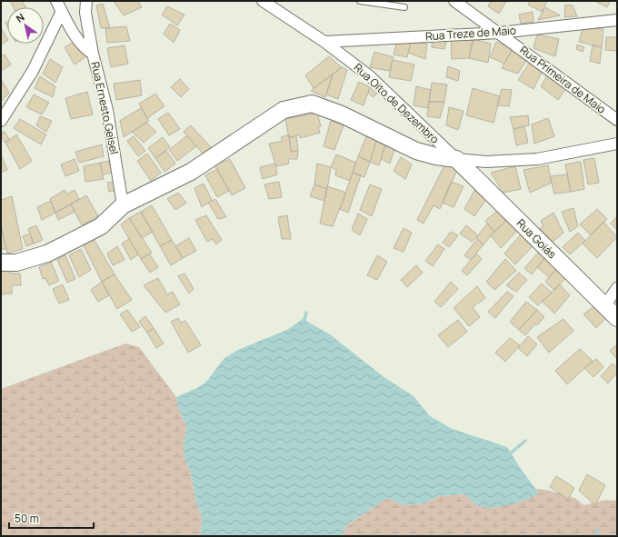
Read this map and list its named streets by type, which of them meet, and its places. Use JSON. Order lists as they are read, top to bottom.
{
  "streets": {
    "street": [
      "Rua Treze de Maio",
      "Rua Primeira de Maio",
      "Rua Oito de Dezembro",
      "Rua Ernesto Geisel",
      "Rua Goiás"
    ]
  },
  "crossings": [
    ["Rua Treze de Maio", "Rua Primeira de Maio"],
    ["Rua Treze de Maio", "Rua Oito de Dezembro"],
    ["Rua Oito de Dezembro", "Rua Goiás"]
  ],
  "scale_bar": "50 m",
  "north": "top left"
}
